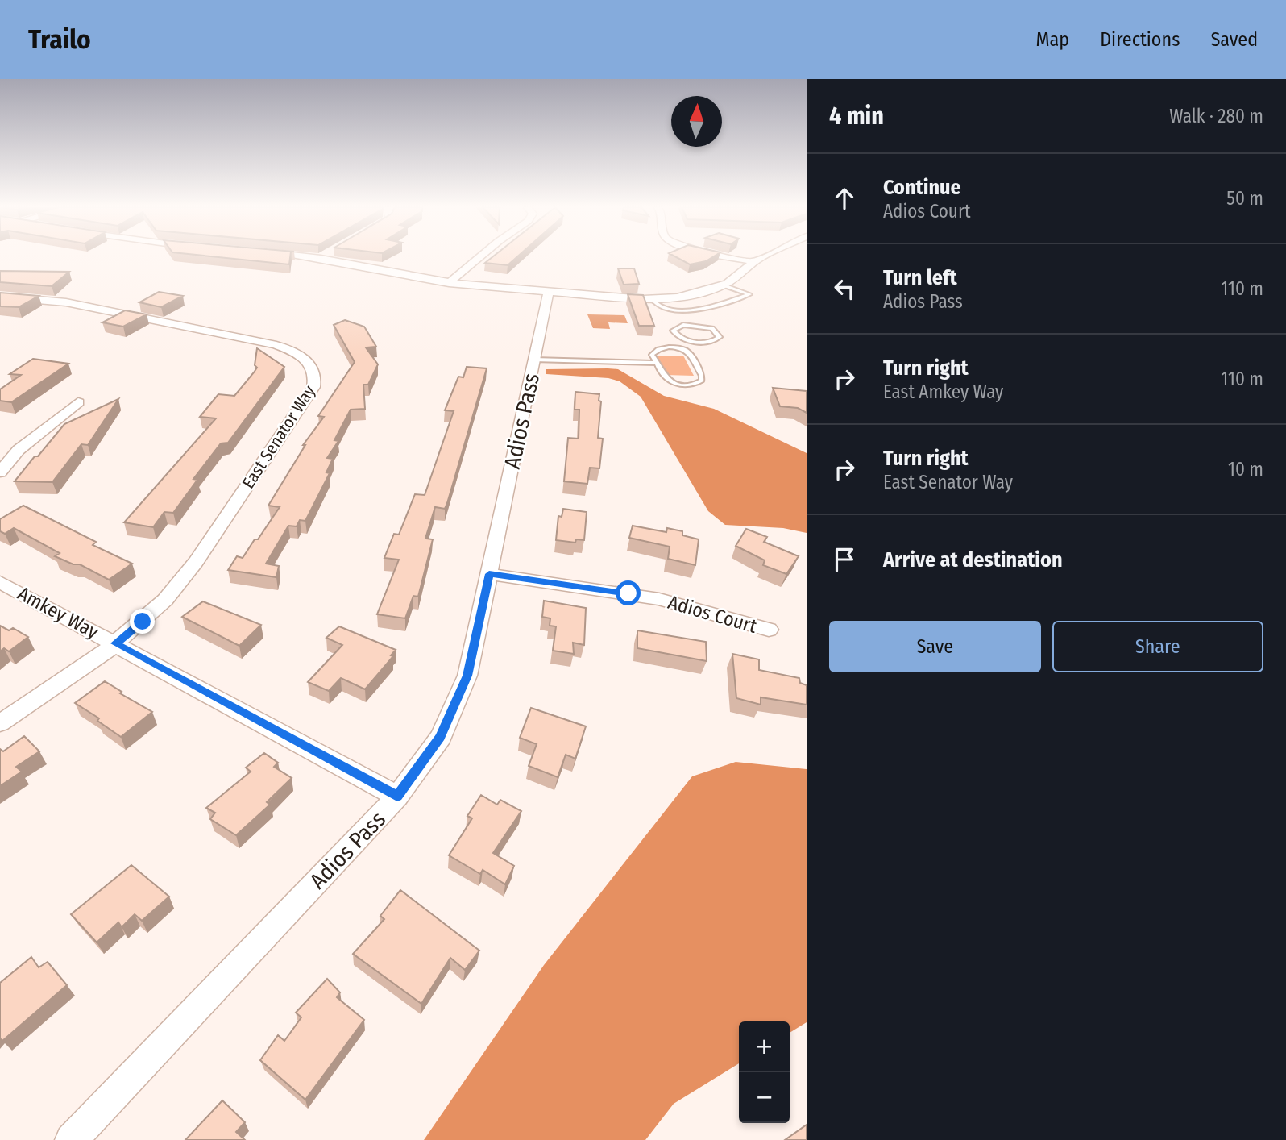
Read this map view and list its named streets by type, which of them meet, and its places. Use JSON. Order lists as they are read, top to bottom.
{
  "streets": {
    "street": [
      "Adios Pass",
      "East Senator Way",
      "Amkey Way",
      "Adios Court"
    ]
  },
  "crossings": [
    ["Adios Pass", "Amkey Way"],
    ["Adios Pass", "Adios Court"],
    ["East Senator Way", "Amkey Way"]
  ],
  "north": "top",
  "page": {
    "header": "Trailo",
    "nav": ["Map", "Directions", "Saved"],
    "heading": ["4 min", "Walk · 280 m"],
    "list": [
      ["Continue", "Adios Court", "50 m"],
      ["Turn left", "Adios Pass", "110 m"],
      ["Turn right", "East Amkey Way", "110 m"],
      ["Turn right", "East Senator Way", "10 m"],
      "Arrive at destination"
    ],
    "buttons": ["Save", "Share"],
    "map_buttons": ["+", "−"]
  }
}
